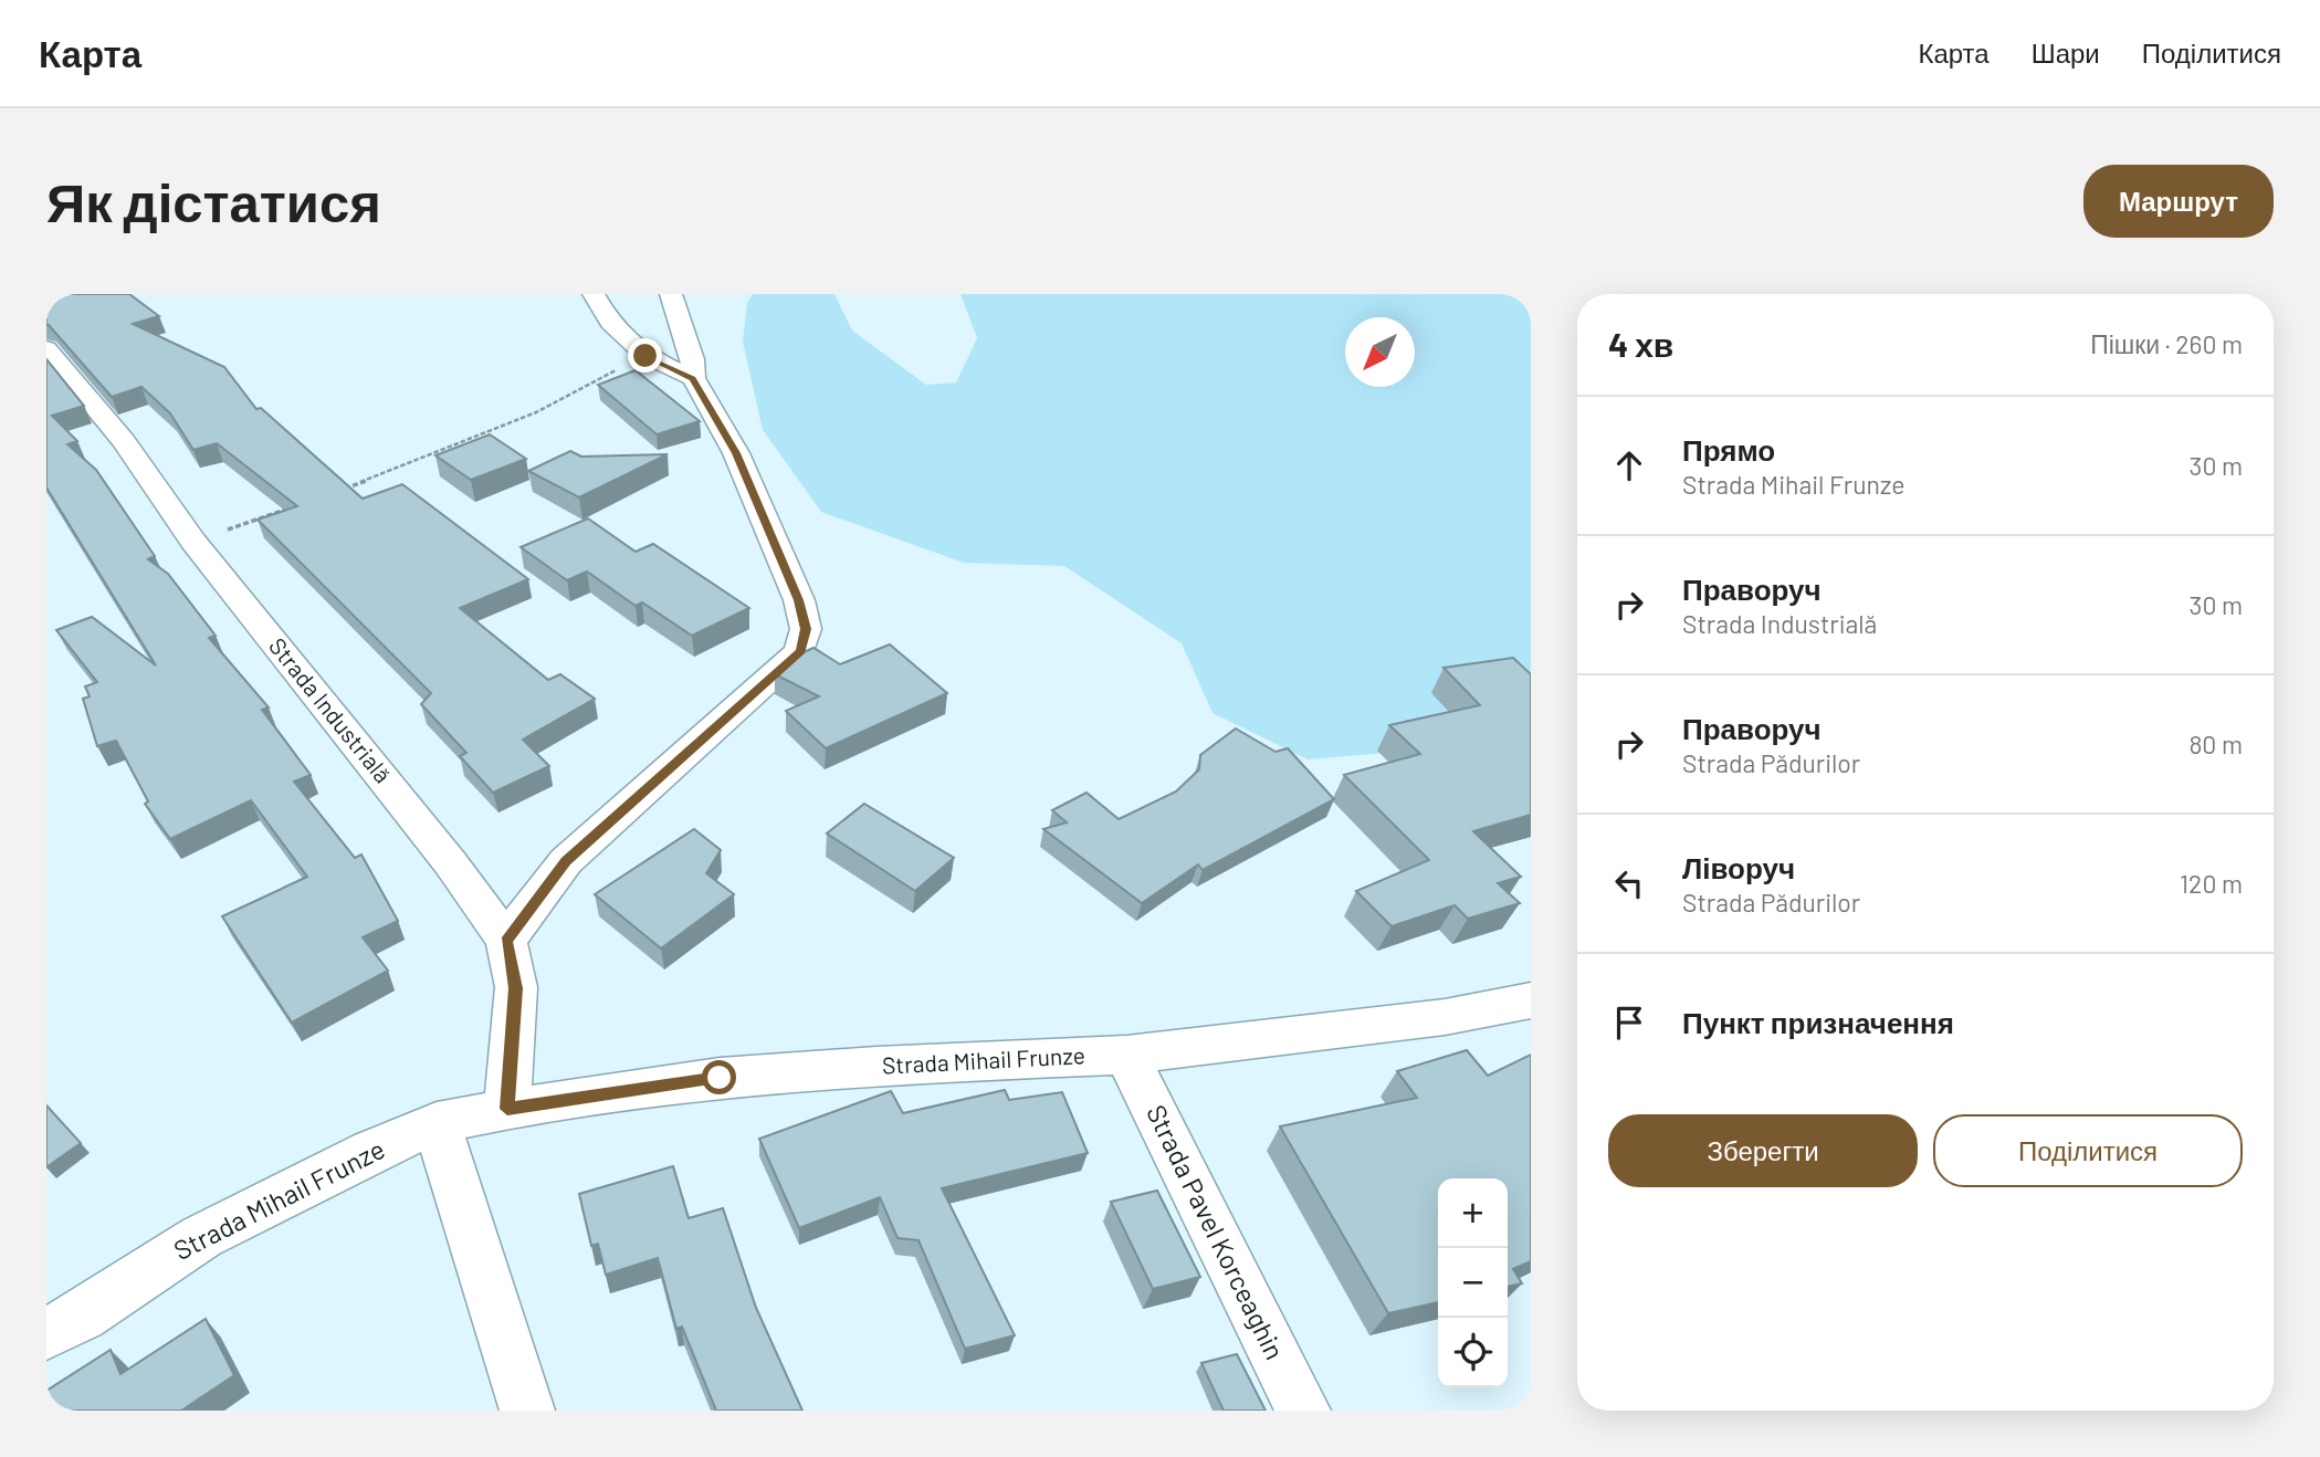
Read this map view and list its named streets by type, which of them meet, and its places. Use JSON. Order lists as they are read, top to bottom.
{
  "streets": {
    "street": ["Strada Industrială", "Strada Mihail Frunze", "Strada Pavel Korceaghin"]
  },
  "crossings": [
    ["Strada Industrială", "Strada Mihail Frunze"],
    ["Strada Mihail Frunze", "Strada Pavel Korceaghin"]
  ],
  "north": "bottom left",
  "page": {
    "header": "Карта",
    "nav": ["Карта", "Шари", "Поділитися"],
    "buttons": [
      "Маршрут",
      ["Зберегти", "Поділитися"]
    ],
    "title": "Як дістатися",
    "heading": ["4 хв", "Пішки · 260 m"],
    "list": [
      ["Прямо", "Strada Mihail Frunze", "30 m"],
      ["Праворуч", "Strada Industrială", "30 m"],
      ["Праворуч", "Strada Pădurilor", "80 m"],
      ["Ліворуч", "Strada Pădurilor", "120 m"],
      "Пункт призначення"
    ],
    "map_buttons": ["+", "−"]
  }
}
